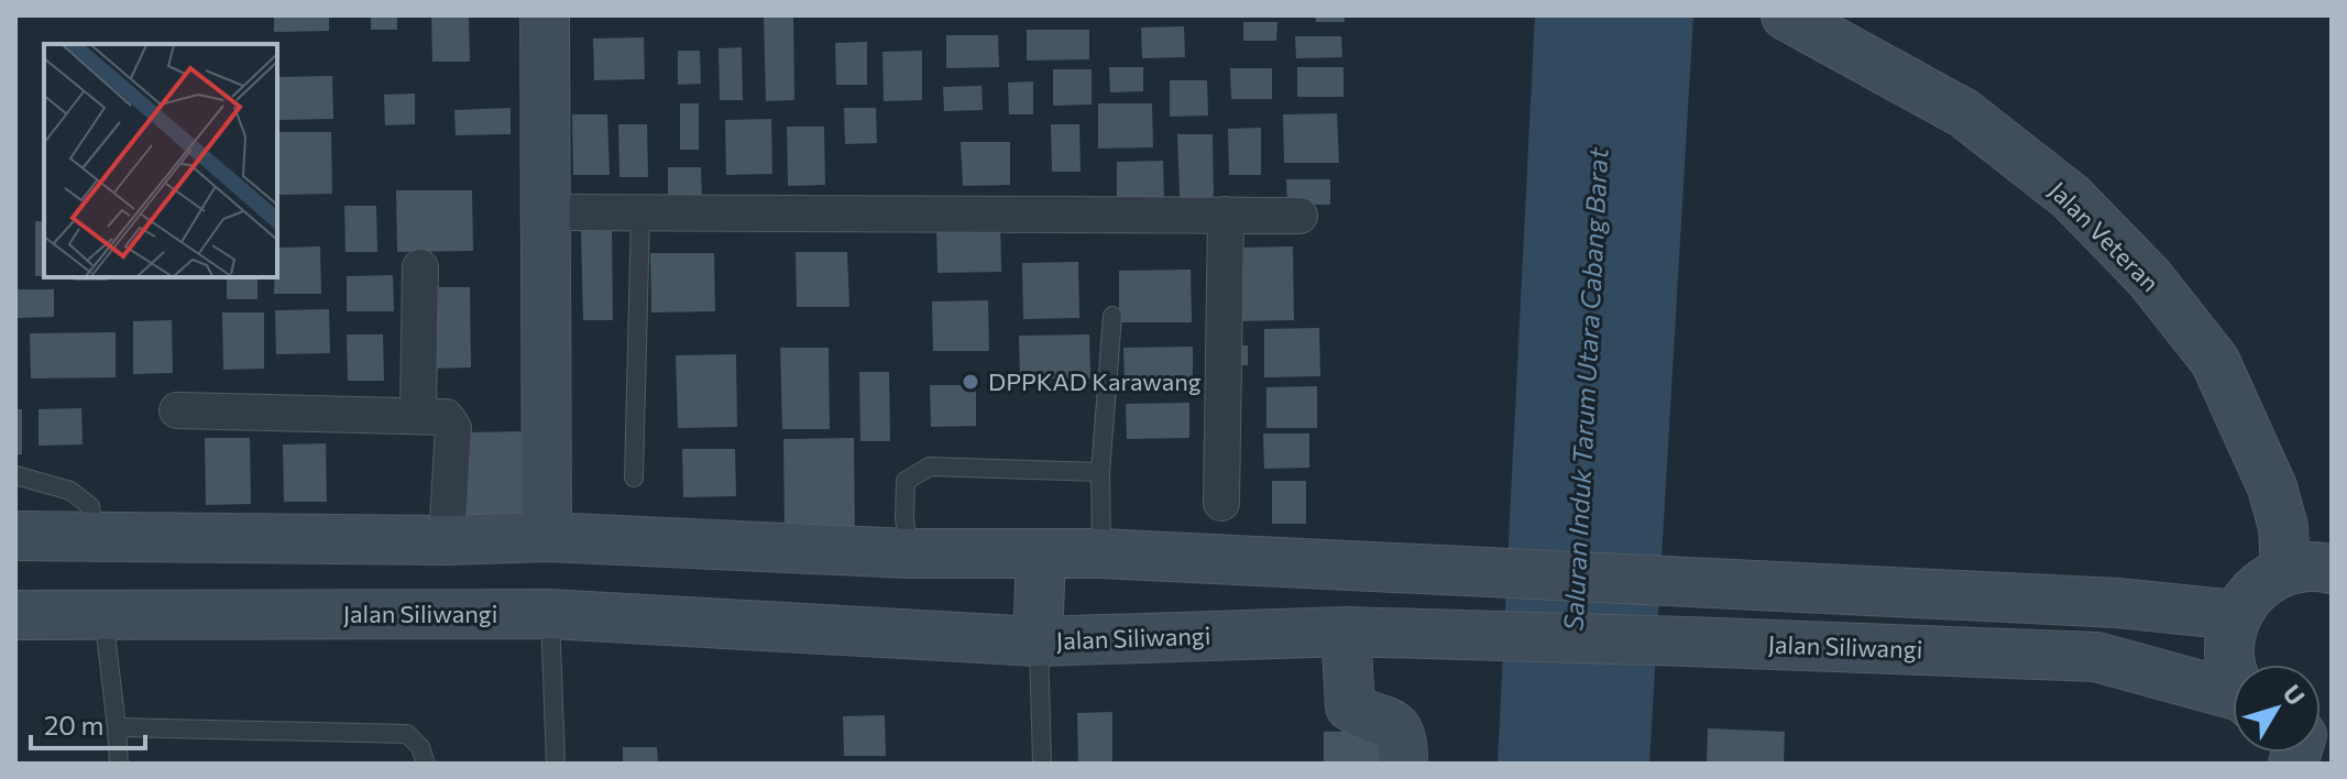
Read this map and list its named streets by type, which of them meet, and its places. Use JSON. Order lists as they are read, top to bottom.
{
  "streets": {
    "main road": ["Jalan Veteran", "Jalan Siliwangi"]
  },
  "water": ["Saluran Induk Tarum Utara Cabang Barat"],
  "places": ["DPPKAD Karawang"],
  "scale_bar": "20 m",
  "north": "top right"
}
